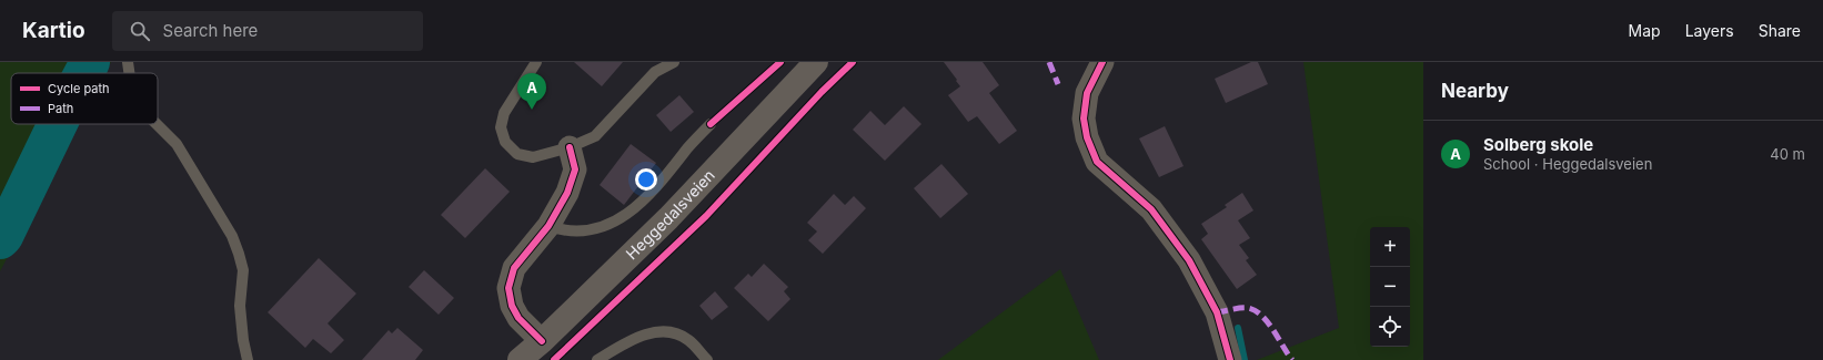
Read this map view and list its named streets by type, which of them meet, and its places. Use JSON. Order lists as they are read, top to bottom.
{
  "streets": {
    "main road": ["Heggedalsveien"]
  },
  "legend": ["Cycle path", "Path"],
  "page": {
    "header": "Kartio",
    "search": "Search here",
    "nav": ["Map", "Layers", "Share"],
    "heading": "Nearby",
    "pins": "A",
    "list": [
      {
        "mark": "A",
        "name": "Solberg skole",
        "note": "School · Heggedalsveien",
        "value": "40 m"
      }
    ],
    "map_buttons": ["+", "−"]
  }
}
